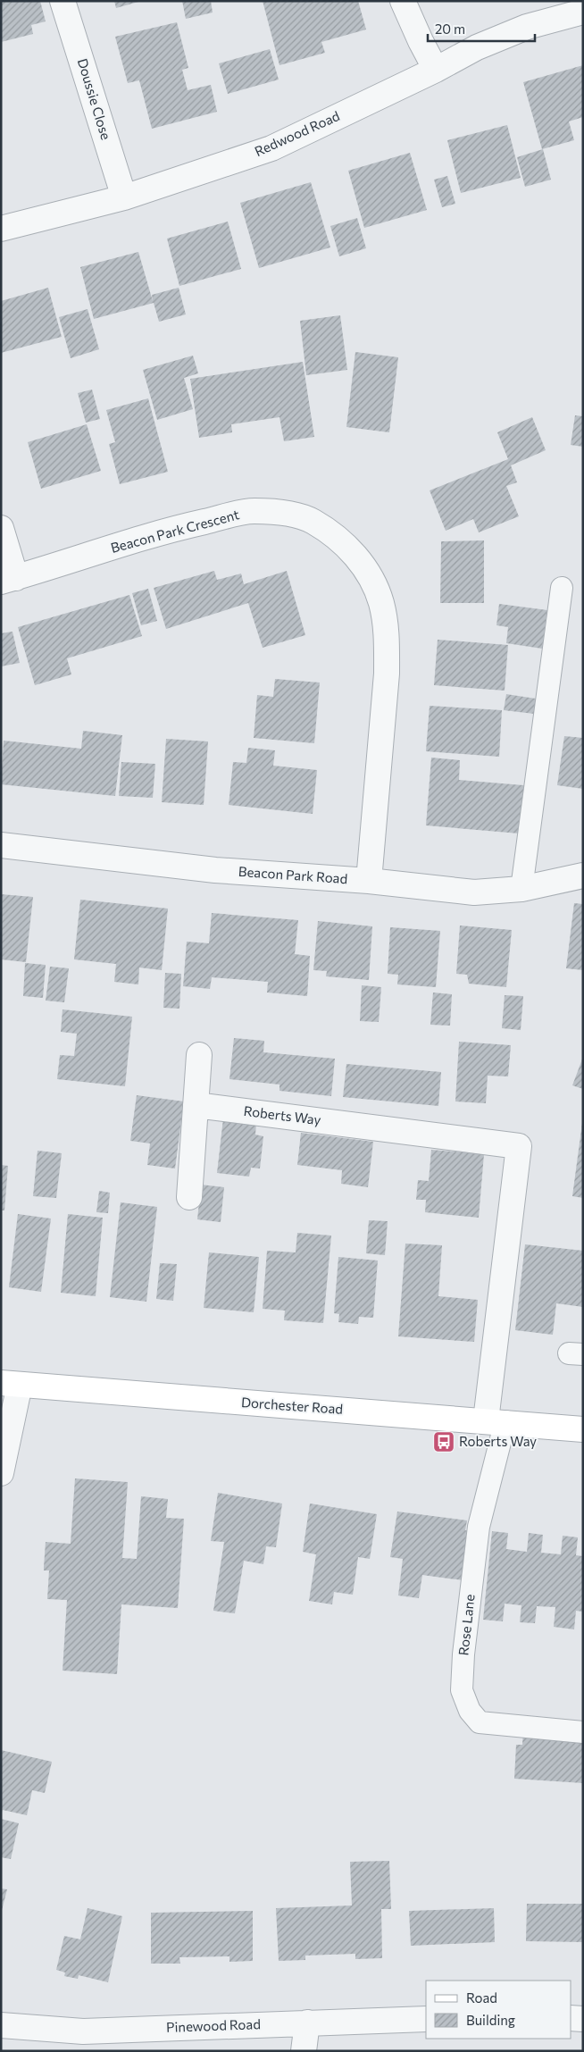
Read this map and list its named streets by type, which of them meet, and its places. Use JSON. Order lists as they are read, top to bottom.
{
  "streets": {
    "main road": ["Dorchester Road"],
    "street": [
      "Doussie Close",
      "Redwood Road",
      "Beacon Park Crescent",
      "Beacon Park Road",
      "Roberts Way",
      "Pinewood Road"
    ],
    "lane": ["Rose Lane"]
  },
  "crossings": [
    ["Doussie Close", "Redwood Road"],
    ["Beacon Park Crescent", "Beacon Park Road"],
    ["Roberts Way", "Dorchester Road"],
    ["Roberts Way", "Rose Lane"],
    ["Dorchester Road", "Rose Lane"]
  ],
  "places": {
    "bus stop": ["Roberts Way"]
  },
  "legend": ["Road", "Building"],
  "scale_bar": "20 m"
}
